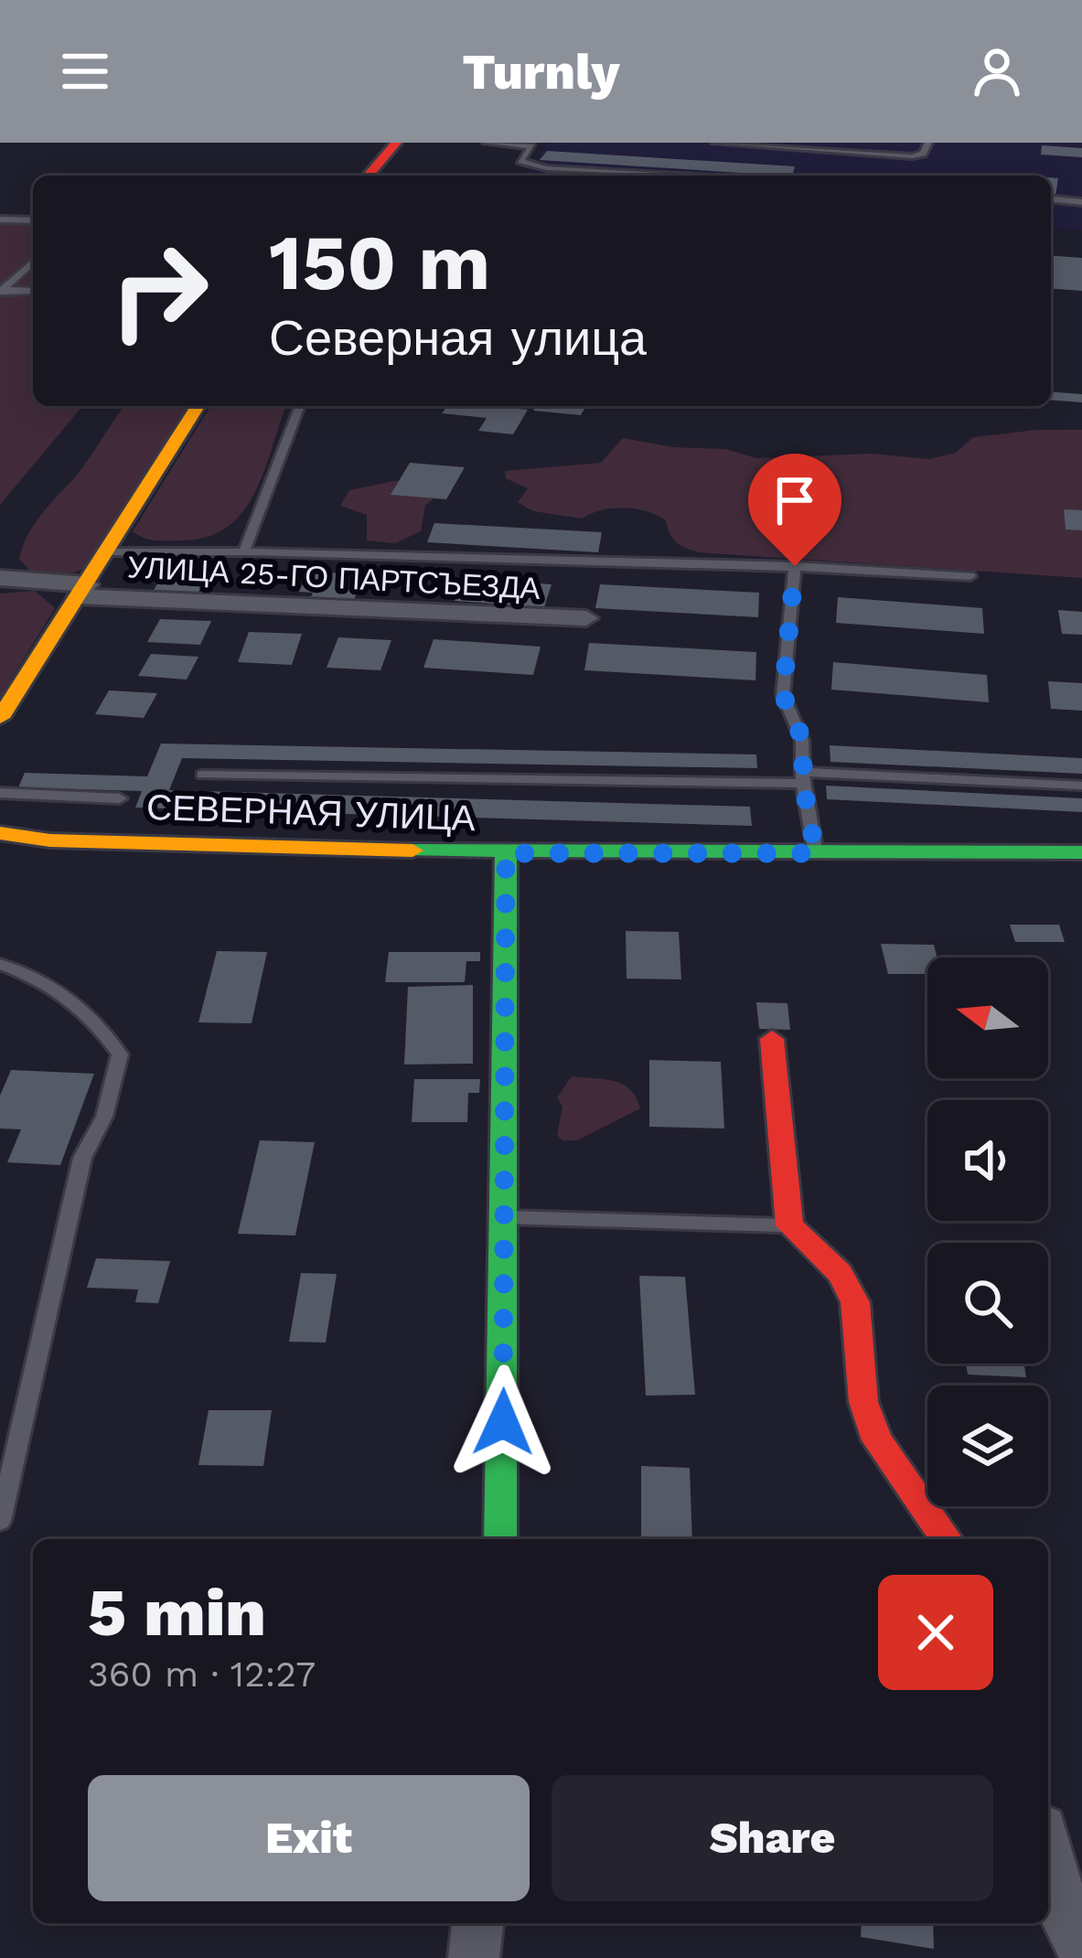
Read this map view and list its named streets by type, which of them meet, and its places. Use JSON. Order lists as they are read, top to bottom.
{
  "streets": {
    "street": ["УЛИЦА 25-ГО ПАРТСЪЕЗДА", "СЕВЕРНАЯ УЛИЦА"]
  },
  "north": "left",
  "page": {
    "header": "Turnly",
    "turn": ["150 m", "Северная улица"],
    "heading": ["5 min", "360 m · 12:27"],
    "buttons": ["Exit", "Share"]
  }
}
